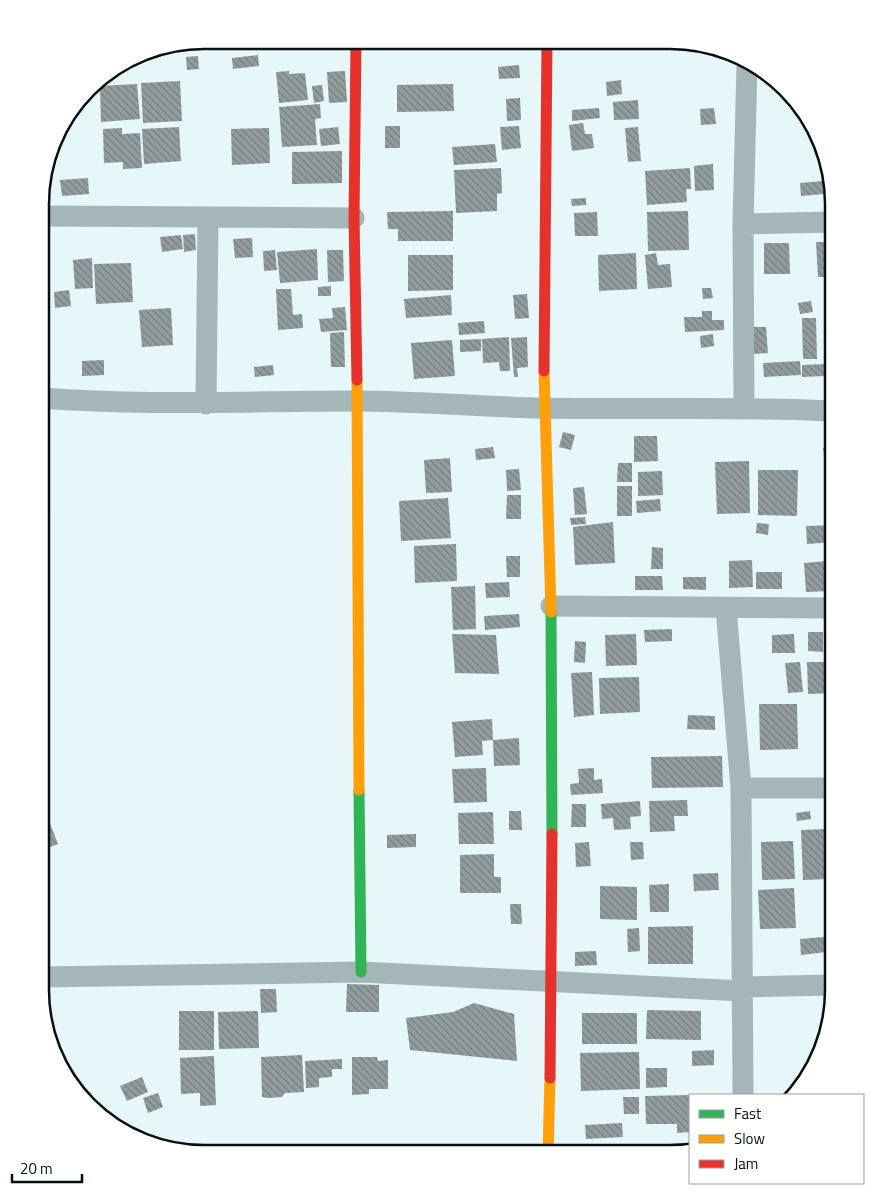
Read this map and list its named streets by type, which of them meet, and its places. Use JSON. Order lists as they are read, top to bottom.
{
  "legend": ["Fast", "Slow", "Jam"],
  "scale_bar": "20 m"
}
